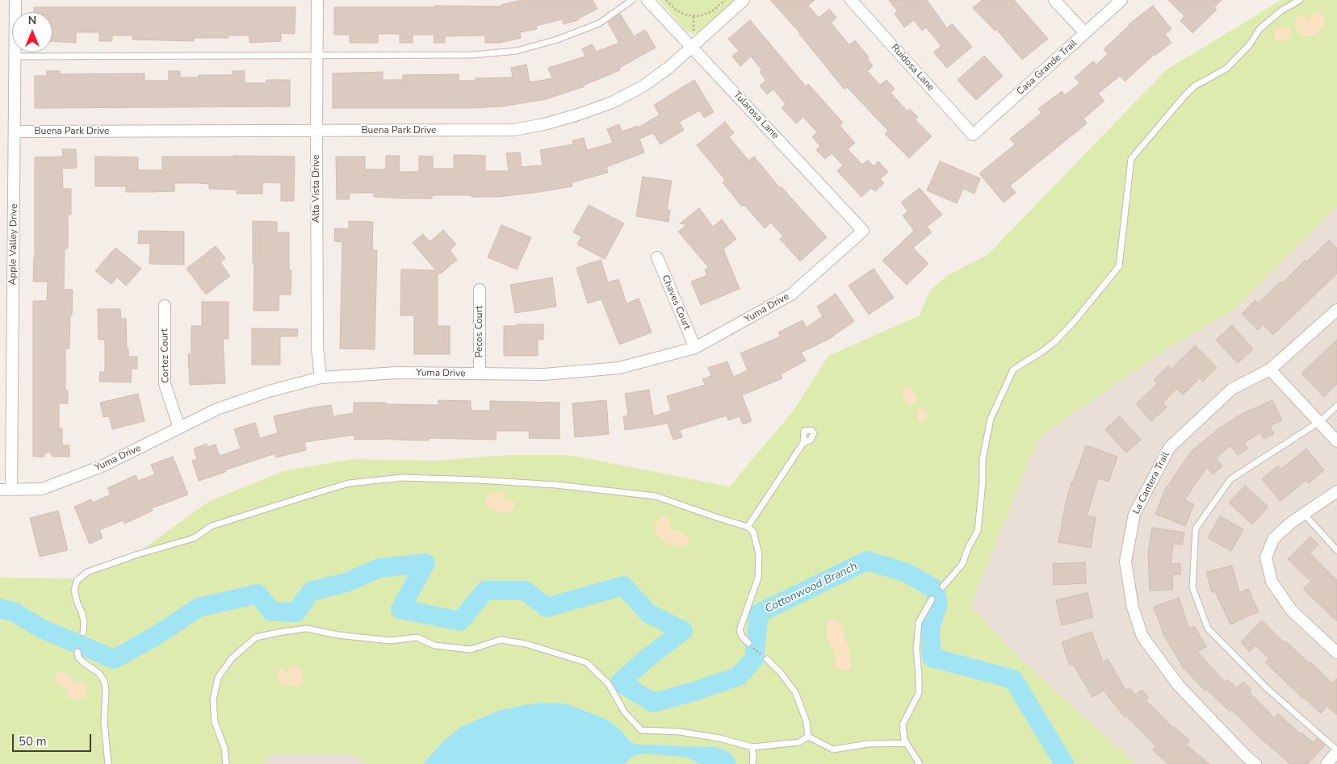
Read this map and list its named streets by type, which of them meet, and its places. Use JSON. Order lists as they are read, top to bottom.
{
  "streets": {
    "street": [
      "Ruidosa Lane",
      "Casa Grande Trail",
      "Tularosa Lane",
      "Buena Park Drive",
      "Alta Vista Drive",
      "Apple Valley Drive",
      "Chaves Court",
      "Yuma Drive",
      "Pecos Court",
      "Cortez Court",
      "La Cantera Trail"
    ]
  },
  "crossings": [
    ["Ruidosa Lane", "Casa Grande Trail"],
    ["Tularosa Lane", "Buena Park Drive"],
    ["Tularosa Lane", "Yuma Drive"],
    ["Buena Park Drive", "Alta Vista Drive"],
    ["Buena Park Drive", "Apple Valley Drive"],
    ["Alta Vista Drive", "Yuma Drive"],
    ["Apple Valley Drive", "Yuma Drive"],
    ["Chaves Court", "Yuma Drive"],
    ["Yuma Drive", "Pecos Court"],
    ["Yuma Drive", "Cortez Court"]
  ],
  "water": ["Cottonwood Branch"],
  "scale_bar": "50 m",
  "north": "top"
}
